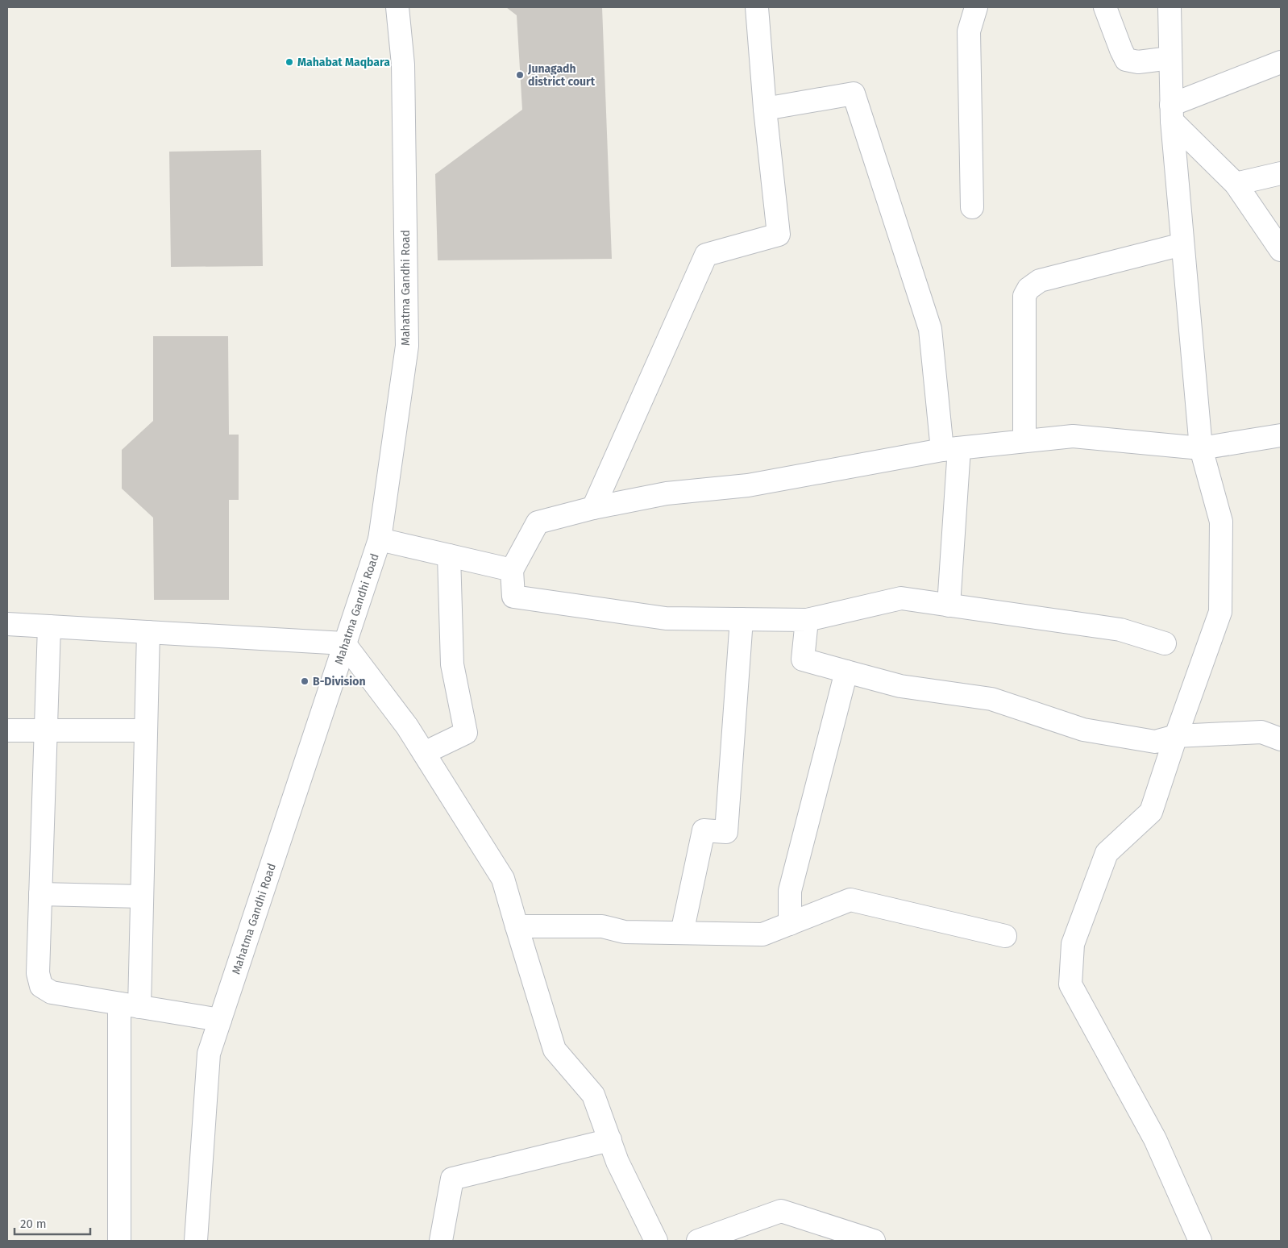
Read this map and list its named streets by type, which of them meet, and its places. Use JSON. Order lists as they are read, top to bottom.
{
  "streets": {
    "street": ["Mahatma Gandhi Road"]
  },
  "places": ["Mahabat Maqbara", "Junagadh district court", "B-Division"],
  "scale_bar": "20 m"
}
